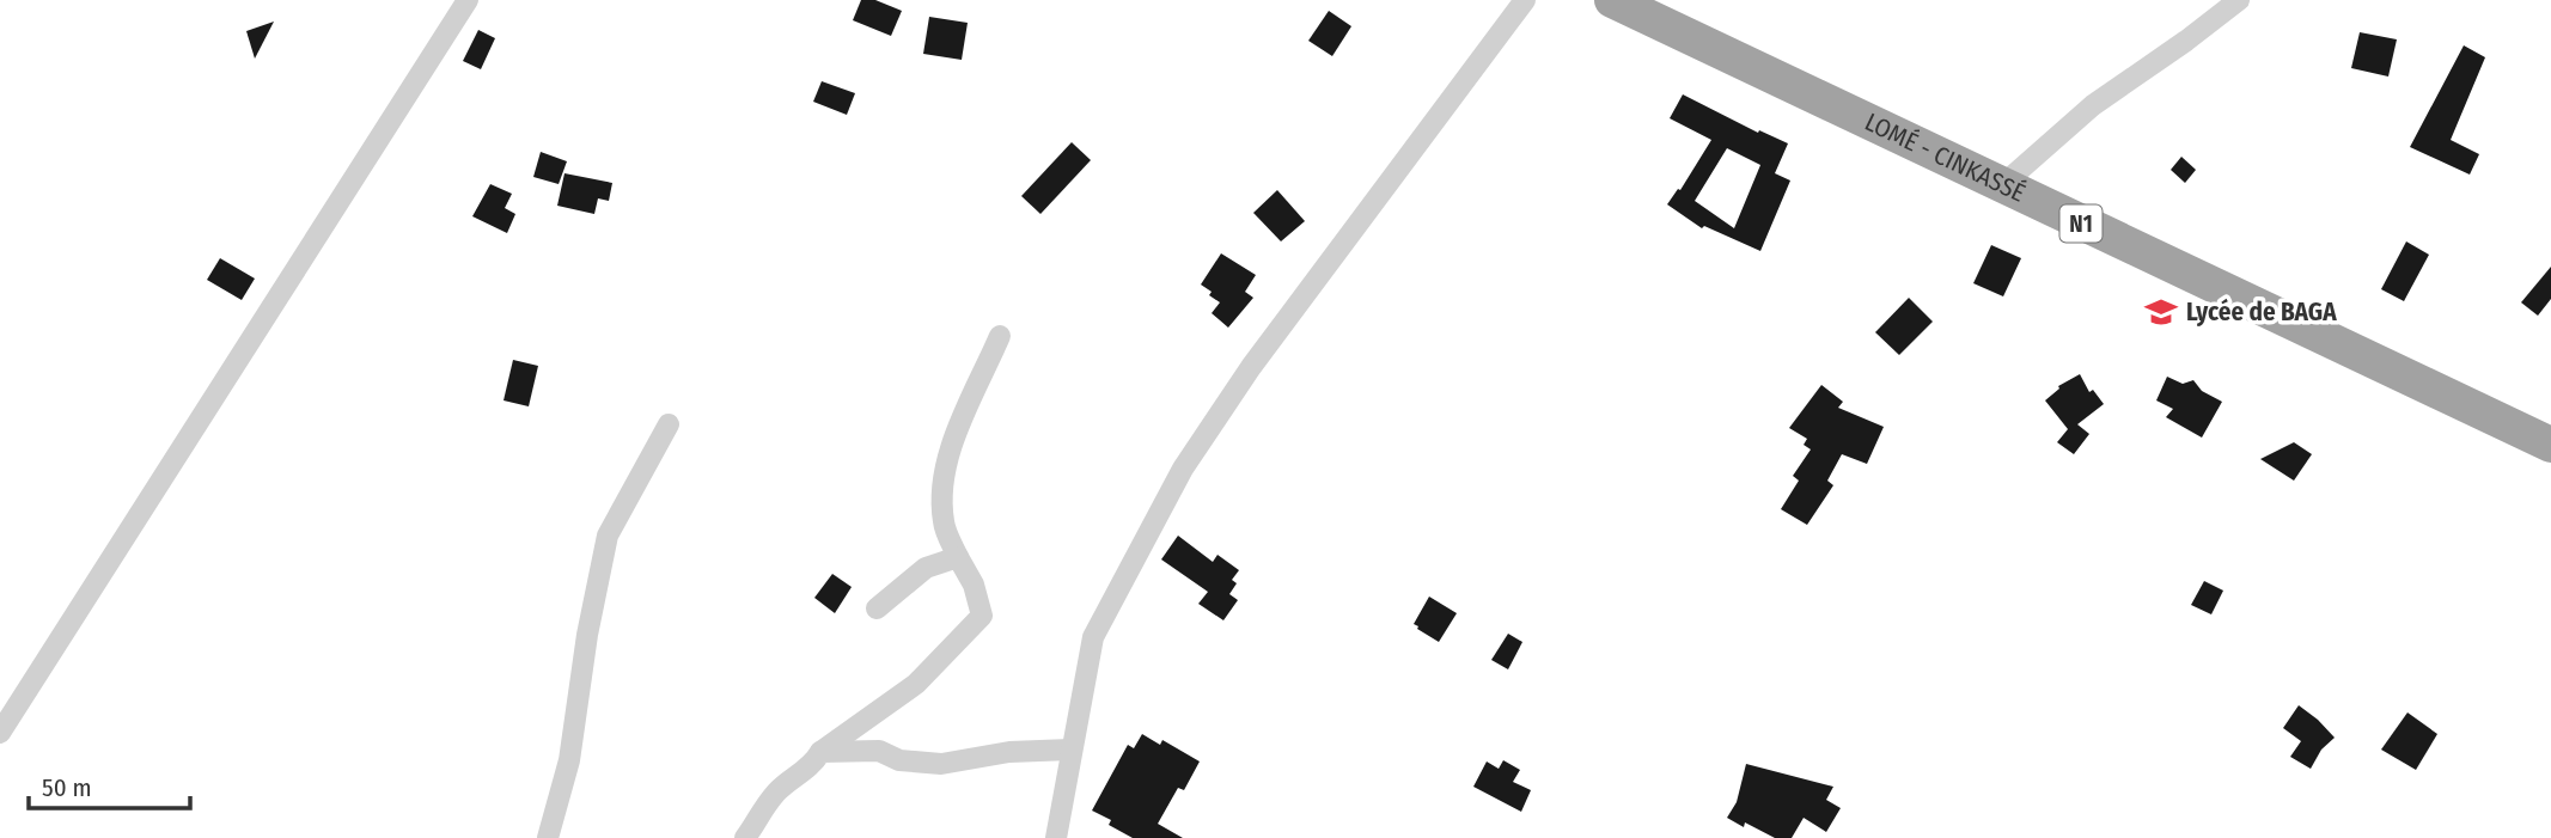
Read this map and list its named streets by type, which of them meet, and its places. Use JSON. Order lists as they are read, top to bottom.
{
  "streets": {
    "highway": ["LOMÉ - CINKASSÉ", "N1"]
  },
  "places": {
    "school or university": ["Lycée de BAGA"]
  },
  "scale_bar": "50 m"
}
